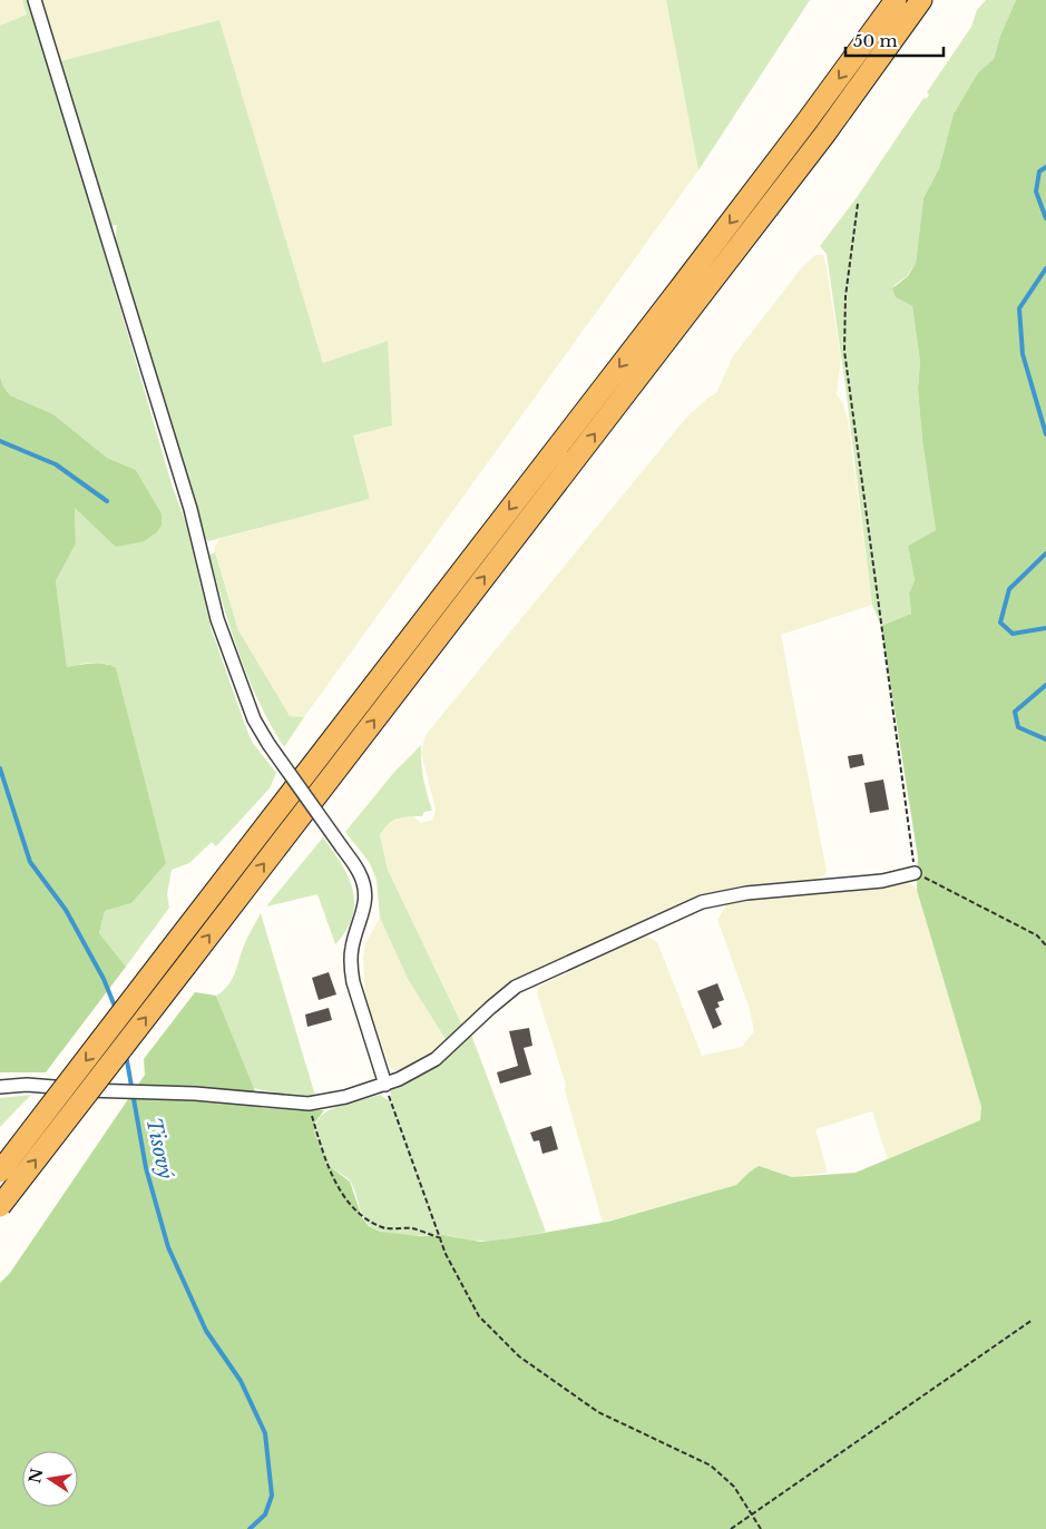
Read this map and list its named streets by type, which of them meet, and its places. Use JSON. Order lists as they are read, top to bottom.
{
  "water": ["Tisový"],
  "scale_bar": "50 m",
  "north": "left"
}
